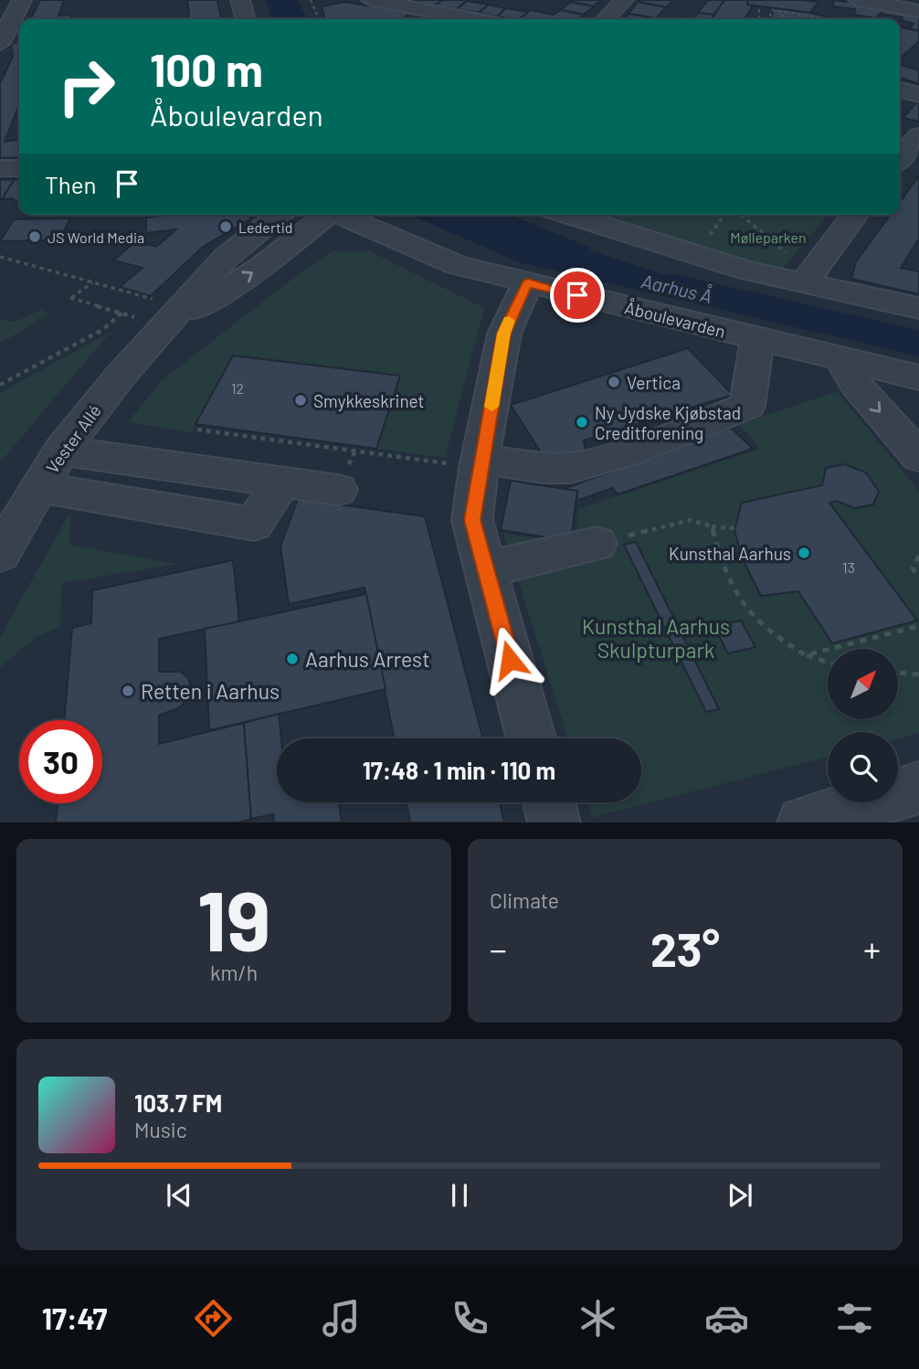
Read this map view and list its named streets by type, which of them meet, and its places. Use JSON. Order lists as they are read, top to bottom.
{
  "streets": {
    "street": ["Åboulevarden", "Vester Allé"]
  },
  "water": ["Aarhus Å"],
  "parks": ["Mølleparken", "Kunsthal Aarhus Skulpturpark"],
  "places": [
    "Ledertid",
    "JS World Media",
    "Vertica",
    "Smykkeskrinet",
    "Ny Jydske Kjøbstad Creditforening",
    "Kunsthal Aarhus",
    "Aarhus Arrest",
    "Retten i Aarhus"
  ],
  "house_numbers": ["12", "13"],
  "north": "top right",
  "page": {
    "turn": ["100 m", "Åboulevarden"],
    "then": "Then",
    "limit": "30",
    "trip": "17:48 · 1 min · 110 m",
    "tile": [
      ["19", "km/h"],
      "Climate"
    ],
    "heat": ["−", "23°", "+"],
    "song": ["103.7 FM", "Music"],
    "tabs": "17:47"
  }
}
